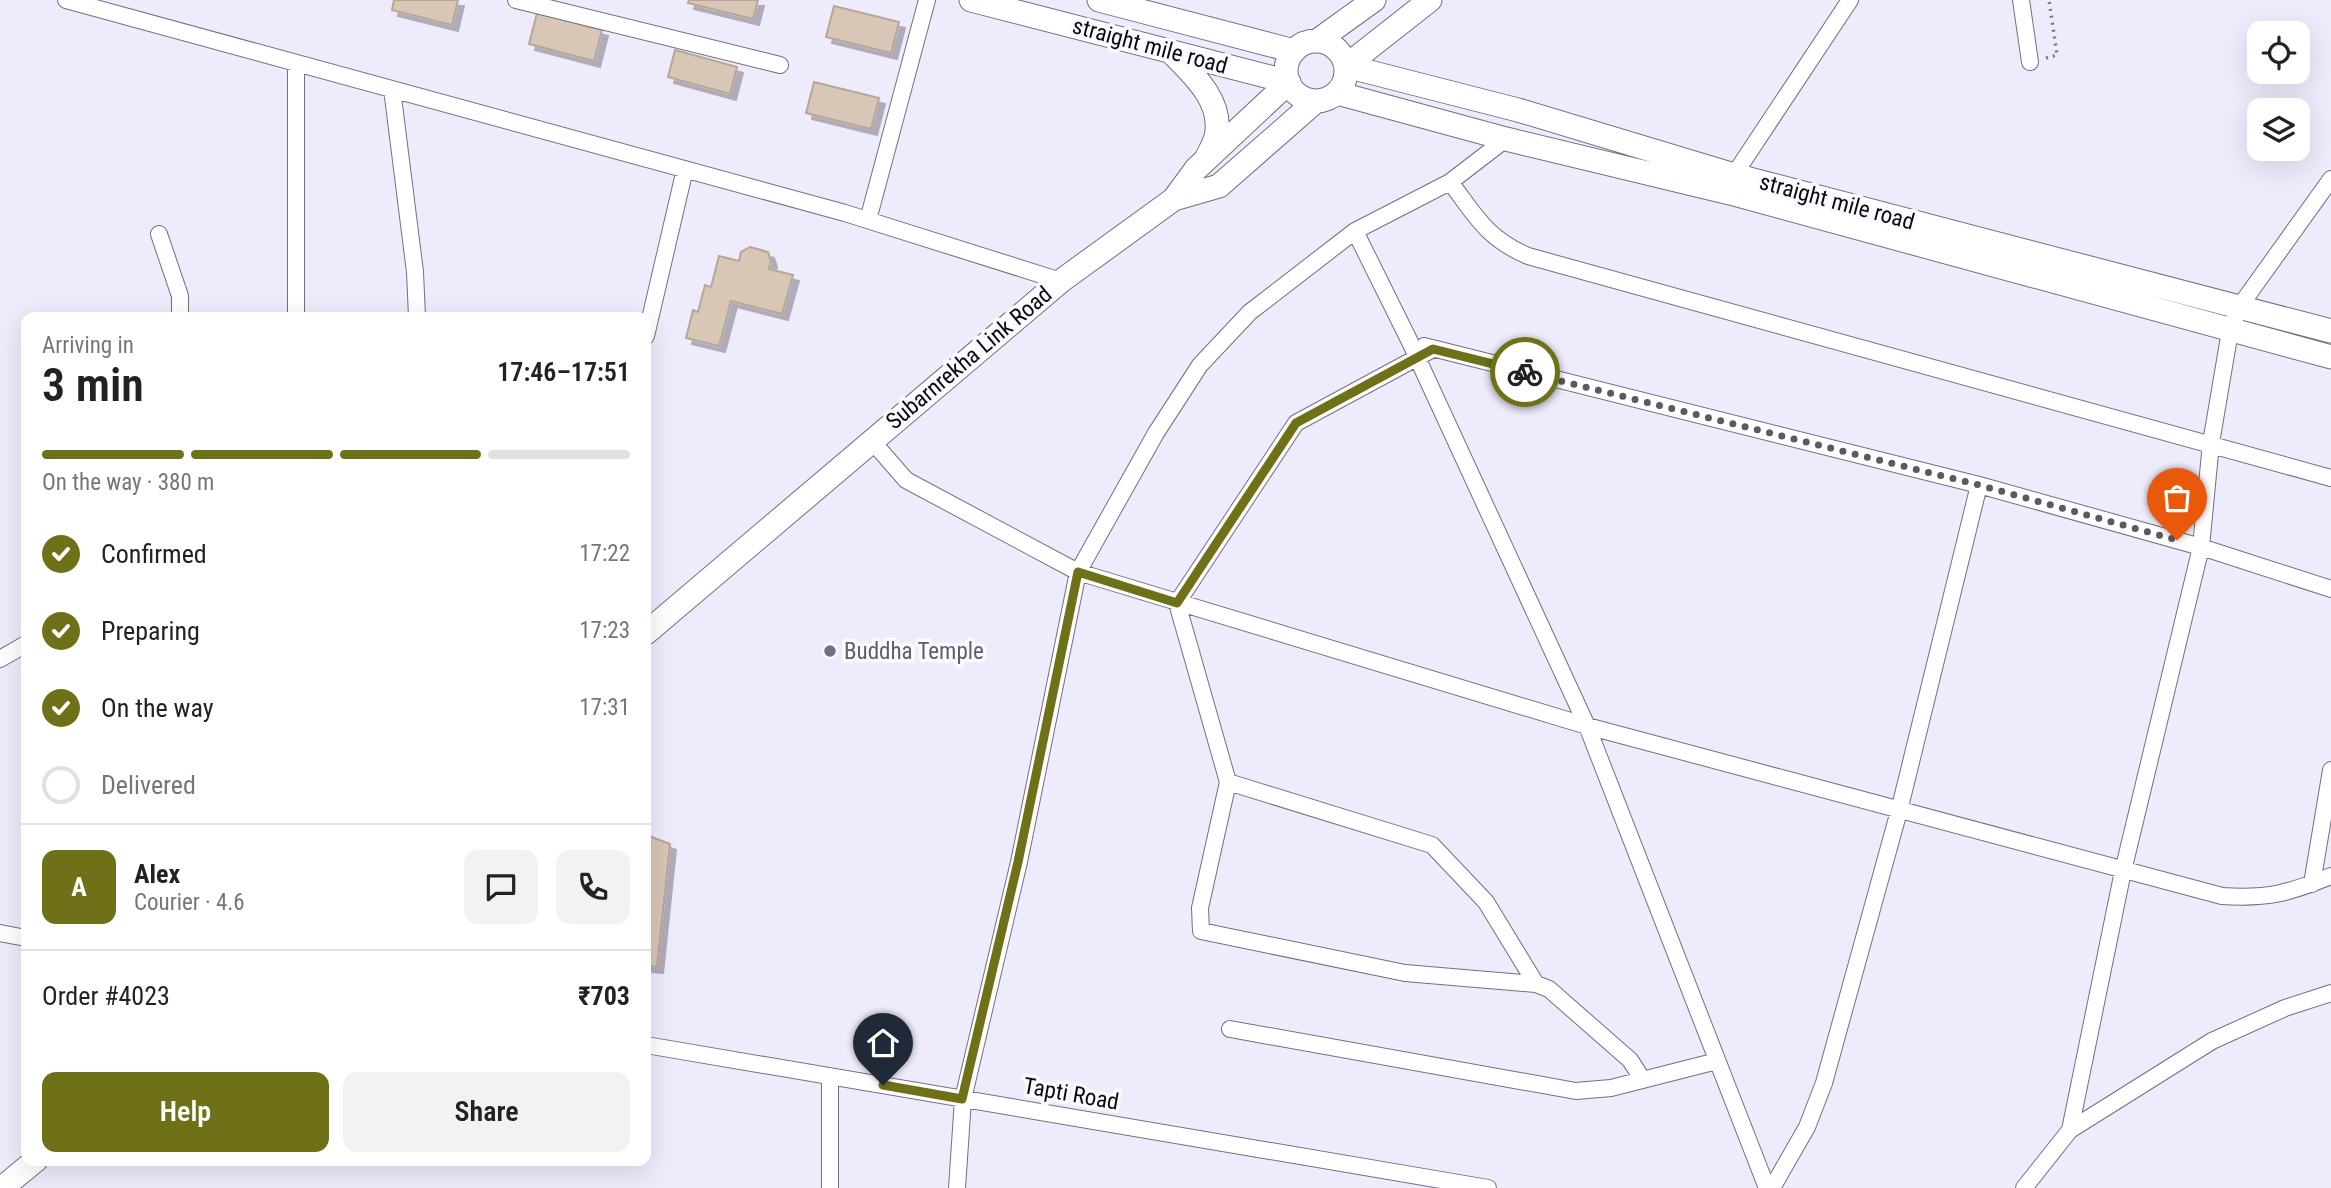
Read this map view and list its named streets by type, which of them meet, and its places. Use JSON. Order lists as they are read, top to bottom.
{
  "streets": {
    "street": ["straight mile road", "Subarnrekha Link Road", "Tapti Road"]
  },
  "crossings": [
    ["straight mile road", "Subarnrekha Link Road"]
  ],
  "places": ["Buddha Temple"],
  "page": {
    "heading": ["3 min", "Arriving in", "17:46–17:51"],
    "panel": [
      "Alex",
      "Courier · 4.6",
      "Order #4023",
      "₹703"
    ],
    "bar": "On the way · 380 m",
    "list": [
      ["Confirmed", "17:22"],
      ["Preparing", "17:23"],
      ["On the way", "17:31"],
      "Delivered"
    ],
    "round": "A",
    "buttons": ["Help", "Share"]
  }
}
